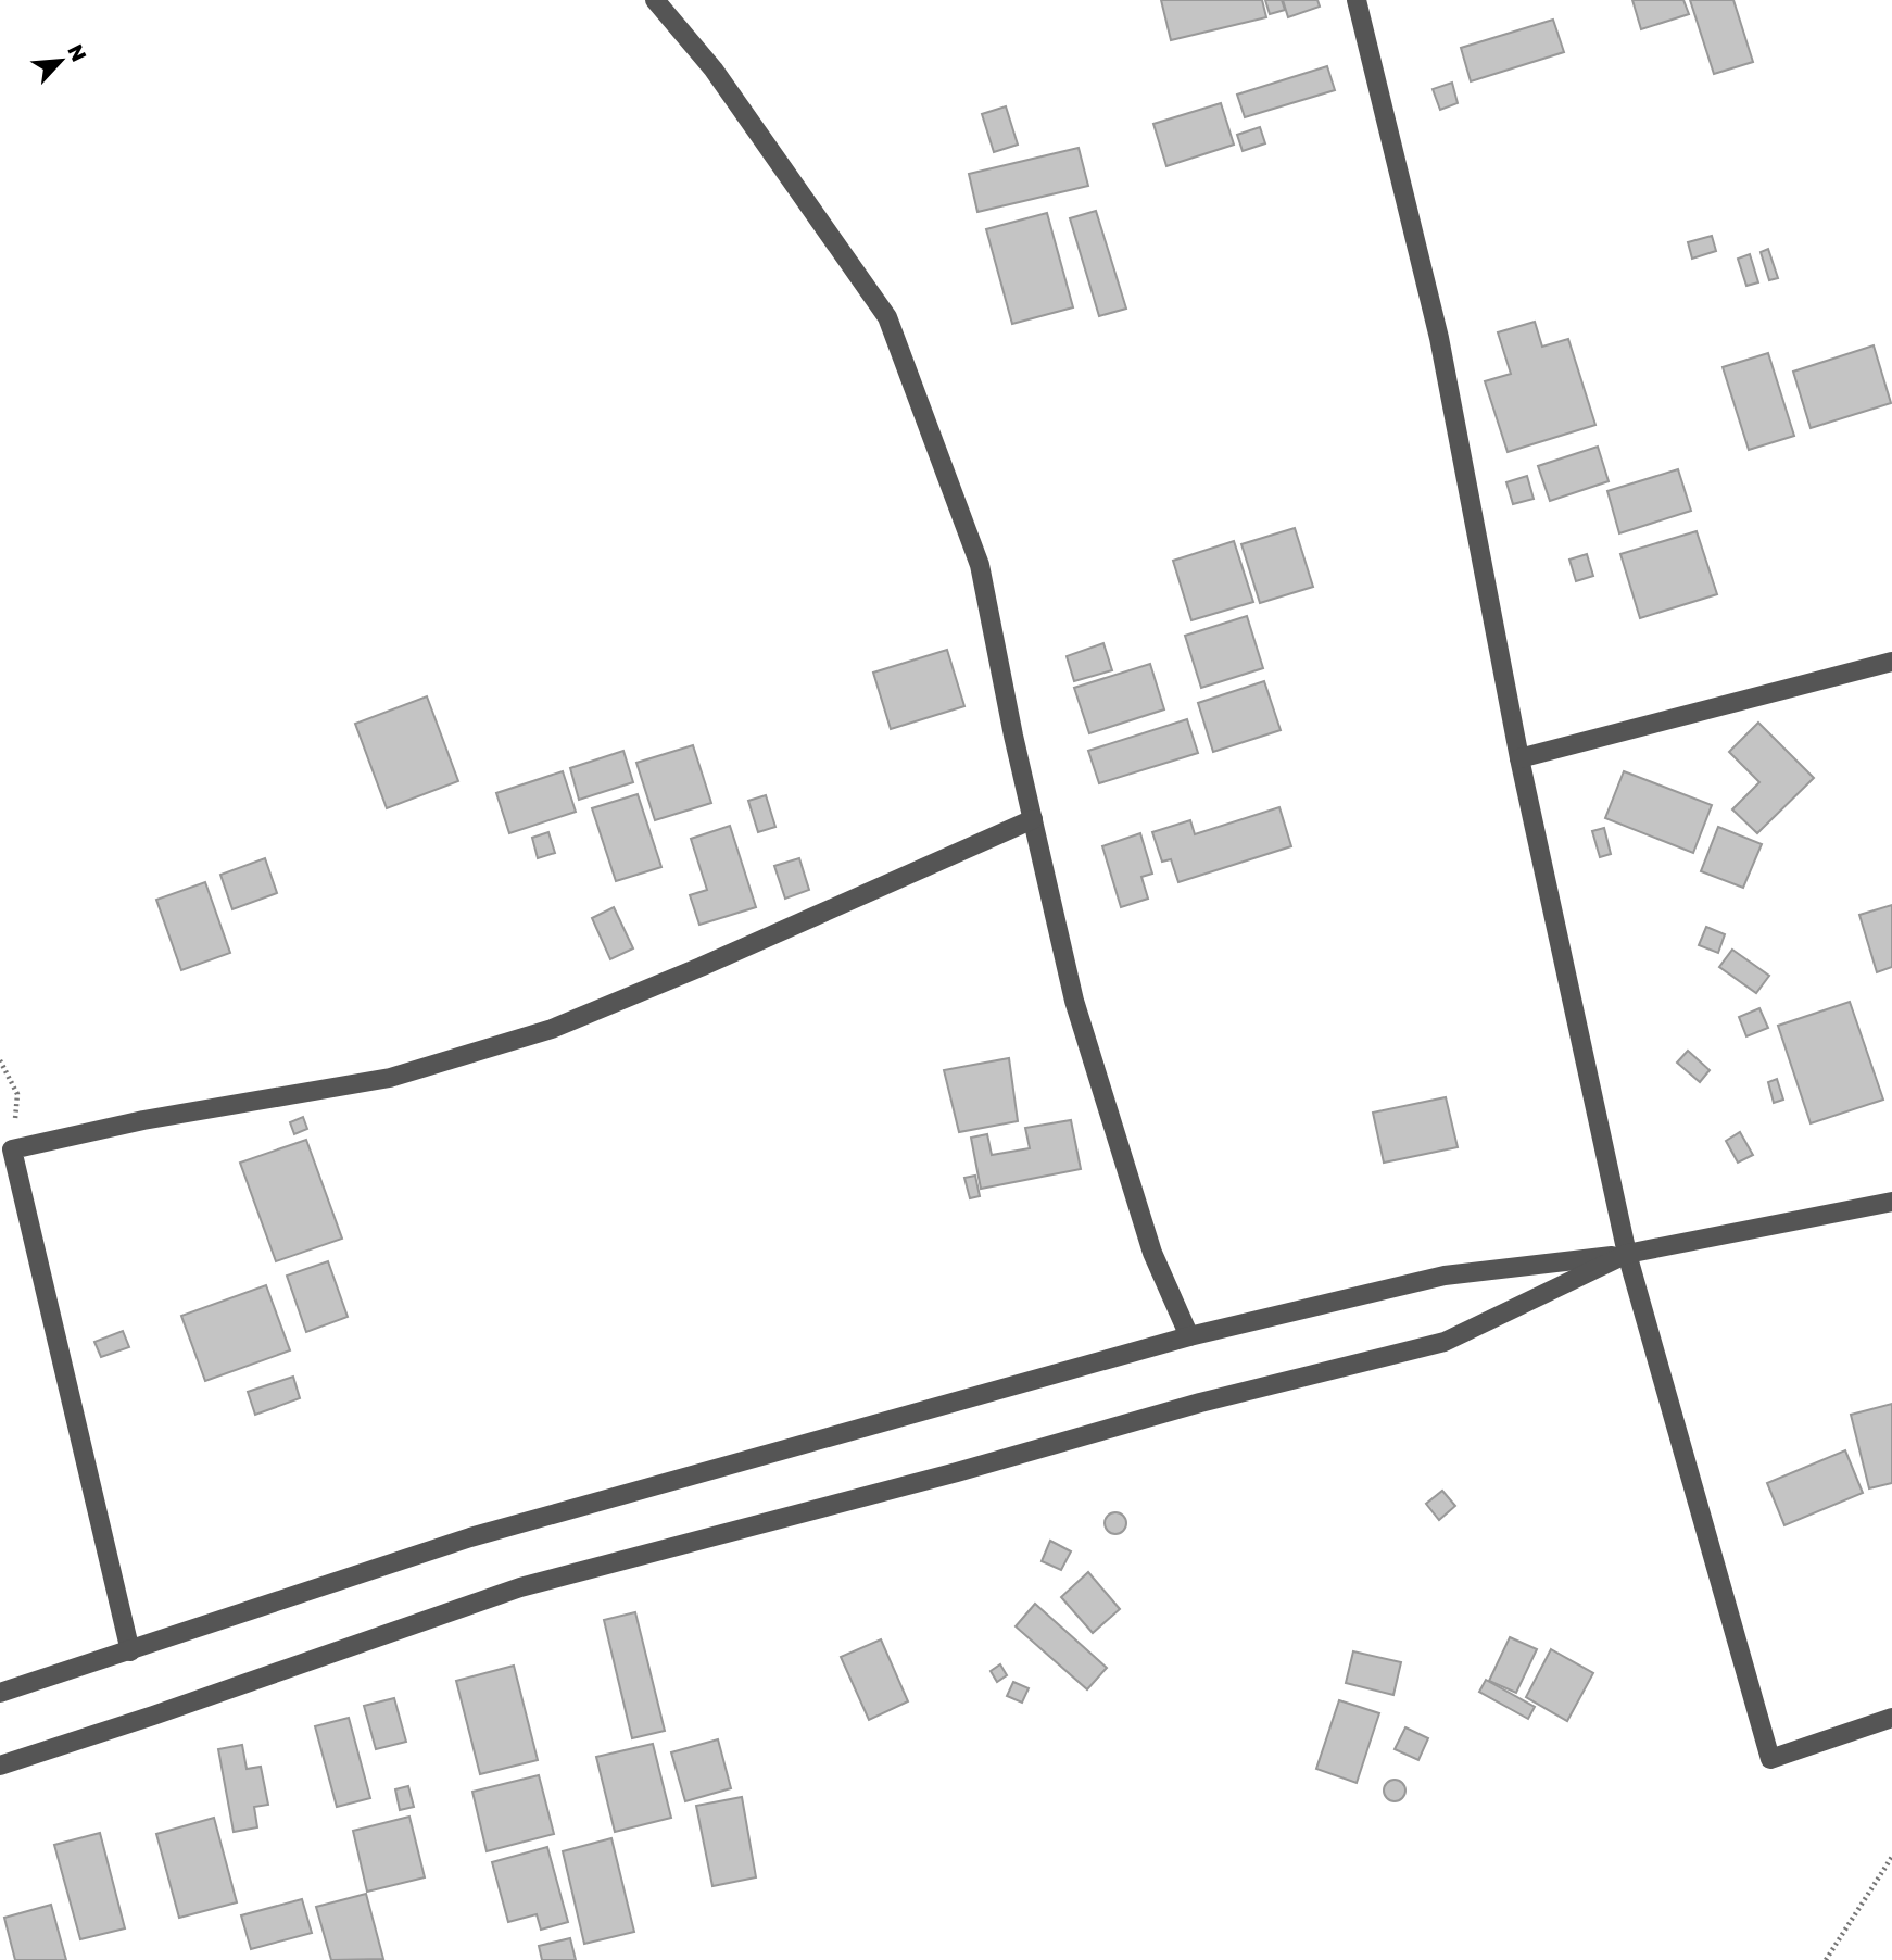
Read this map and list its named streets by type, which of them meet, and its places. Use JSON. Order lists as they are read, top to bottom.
{
  "north": "top right"
}
